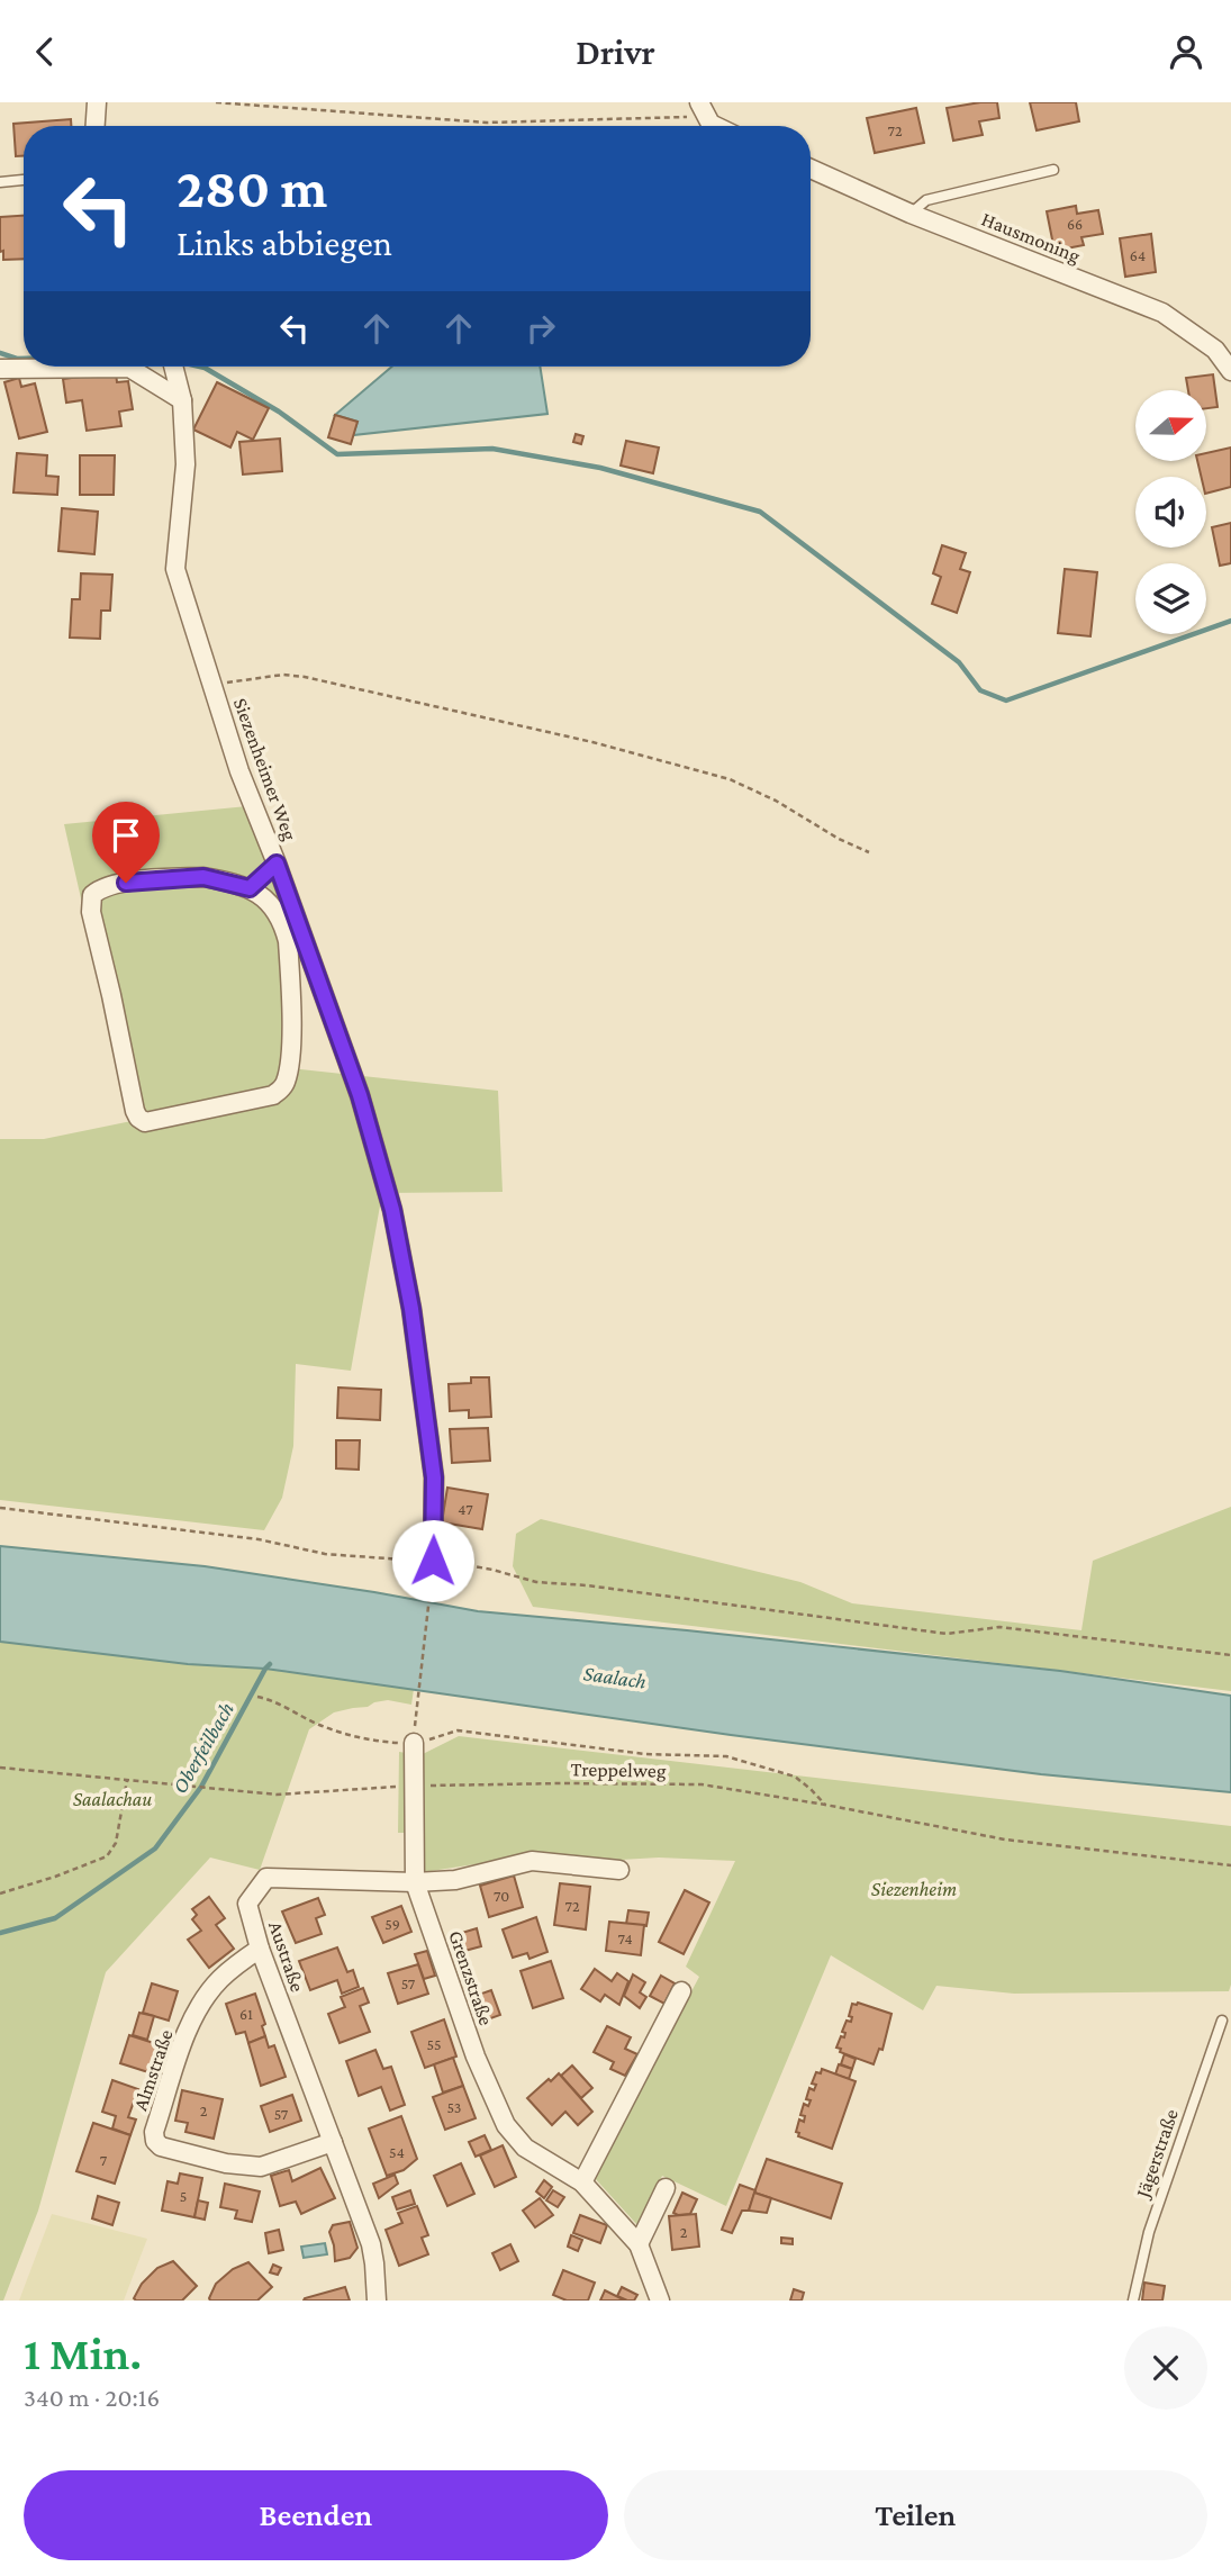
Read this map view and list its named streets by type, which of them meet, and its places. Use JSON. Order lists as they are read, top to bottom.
{
  "streets": {
    "street": [
      "Hausmoning",
      "Siezenheimer Weg",
      "Austraße",
      "Grenzstraße",
      "Almstraße"
    ],
    "lane": ["Jägerstraße"],
    "path": ["Treppelweg"]
  },
  "crossings": [
    ["Treppelweg", "Grenzstraße"],
    ["Austraße", "Grenzstraße"],
    ["Austraße", "Almstraße"]
  ],
  "water": ["Saalach", "Oberfeilbach"],
  "parks": ["Saalachau", "Siezenheim"],
  "house_numbers": [
    "72",
    "66",
    "64",
    "47",
    "70",
    "72",
    "59",
    "74",
    "57",
    "61",
    "55",
    "53",
    "2",
    "57",
    "54",
    "7",
    "5",
    "2"
  ],
  "north": "right",
  "page": {
    "header": "Drivr",
    "turn": ["280 m", "Links abbiegen"],
    "heading": ["1 Min.", "340 m · 20:16"],
    "buttons": ["Beenden", "Teilen"]
  }
}
